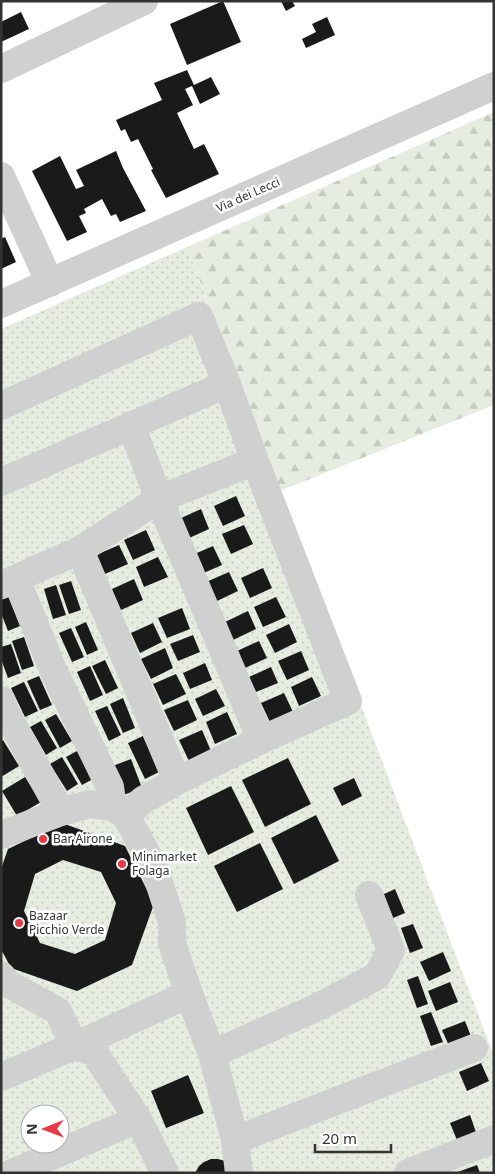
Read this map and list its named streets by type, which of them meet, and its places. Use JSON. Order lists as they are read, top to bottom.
{
  "streets": {
    "street": ["Via dei Lecci"]
  },
  "places": ["Bar Airone", "Minimarket Folaga", "Bazaar Picchio Verde"],
  "scale_bar": "20 m",
  "north": "left"
}
